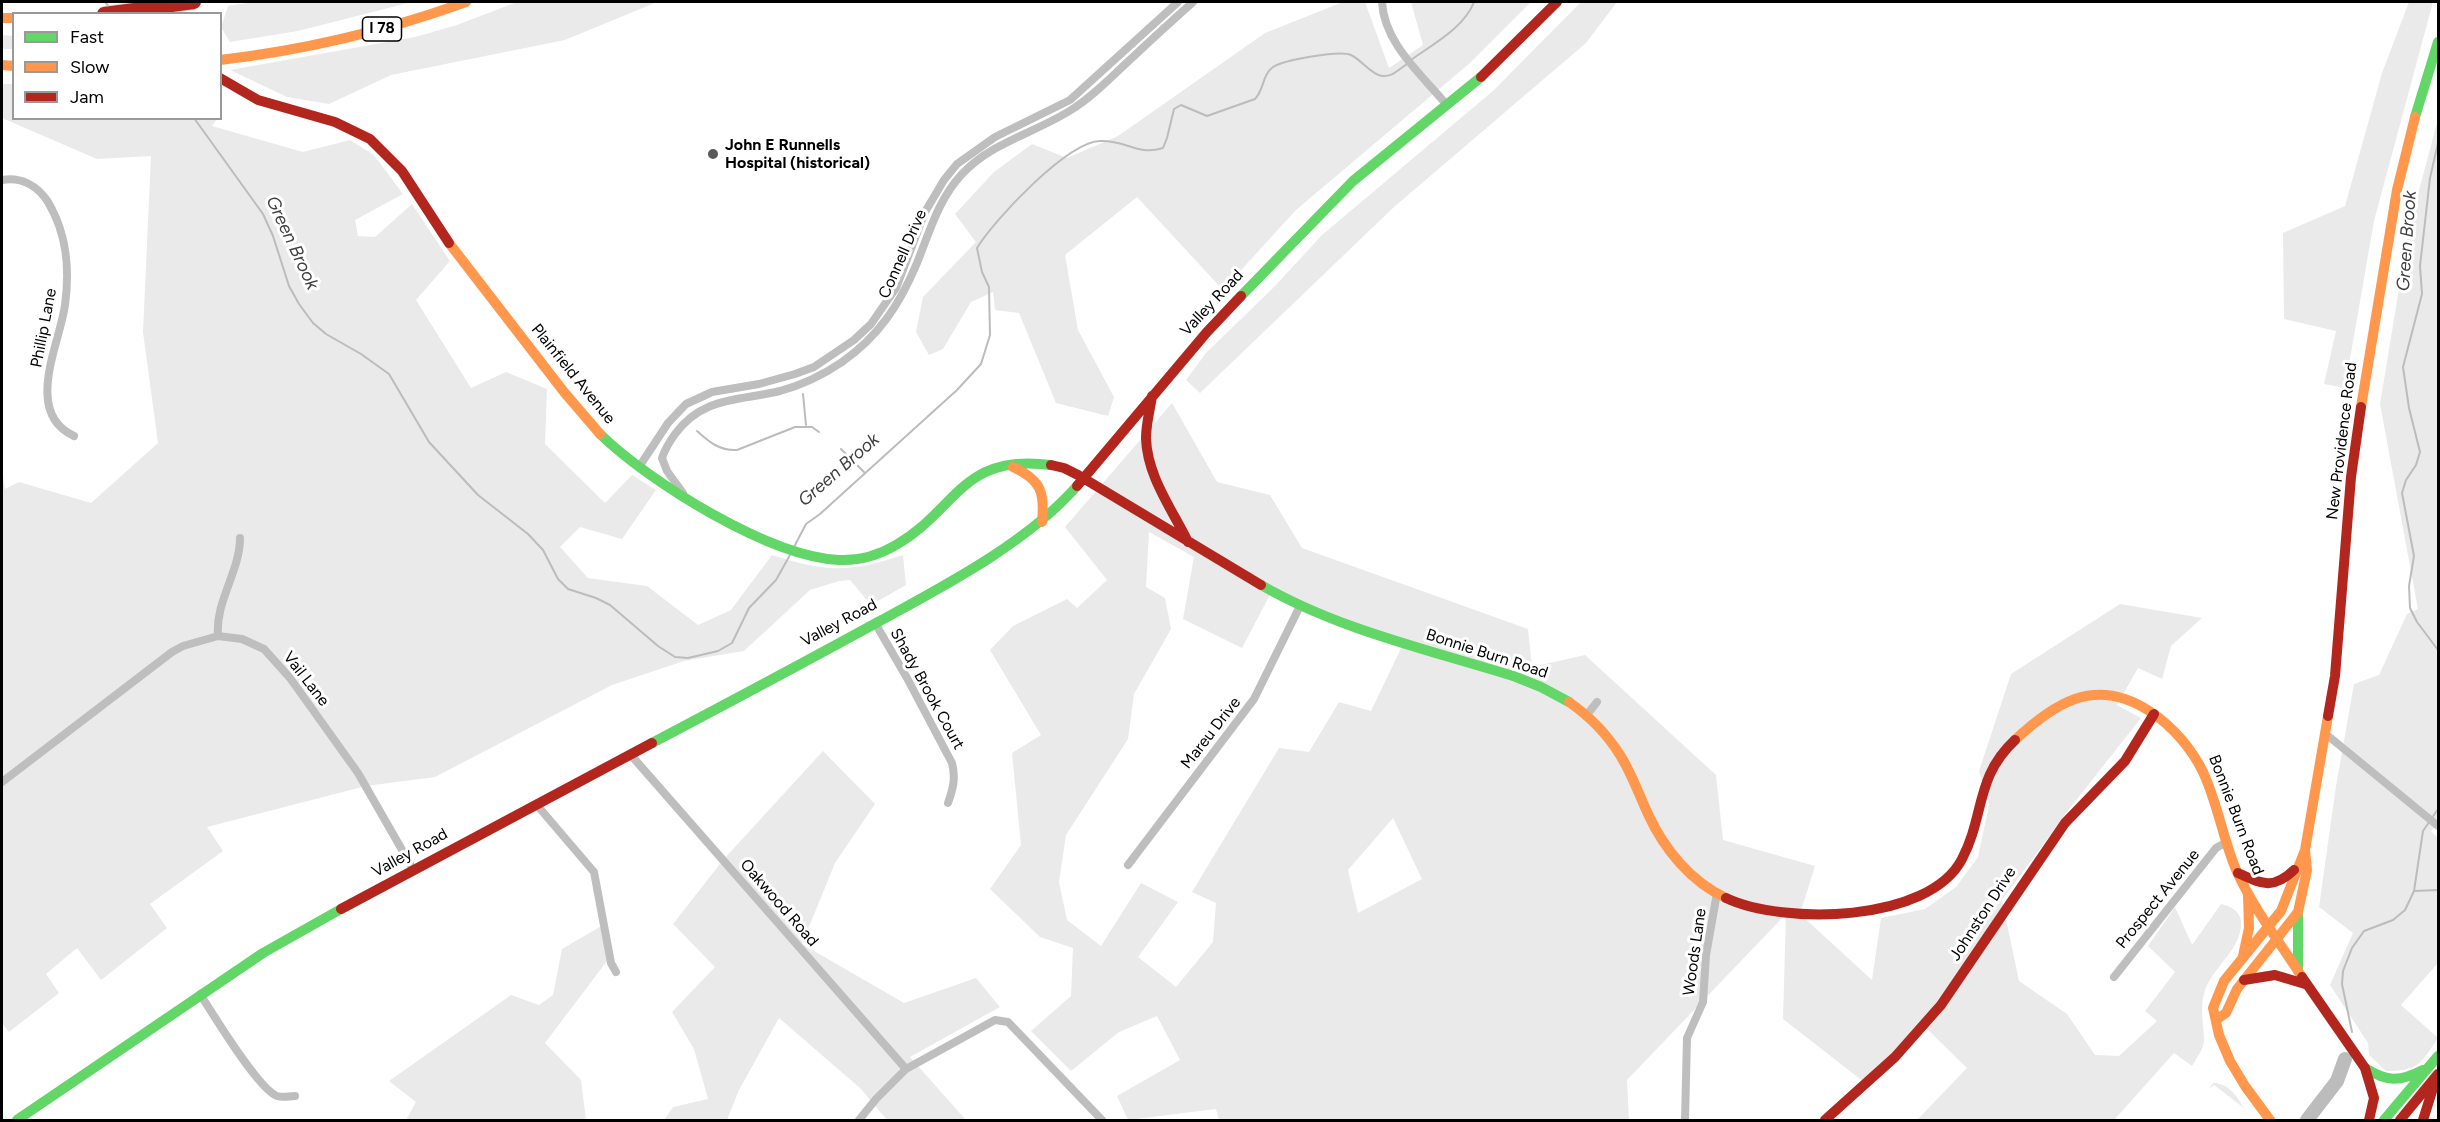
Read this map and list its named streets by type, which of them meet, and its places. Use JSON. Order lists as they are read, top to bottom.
{
  "streets": {
    "main road": [
      "I 78",
      "Valley Road",
      "Plainfield Avenue",
      "New Providence Road",
      "Bonnie Burn Road",
      "Johnston Drive"
    ],
    "street": [
      "Connell Drive",
      "Phillip Lane",
      "Vail Lane",
      "Shady Brook Court",
      "Mareu Drive",
      "Prospect Avenue",
      "Oakwood Road",
      "Woods Lane"
    ]
  },
  "crossings": [
    ["Connell Drive", "Plainfield Avenue"],
    ["Valley Road", "Plainfield Avenue"],
    ["Valley Road", "Bonnie Burn Road"],
    ["Valley Road", "Vail Lane"],
    ["Valley Road", "Shady Brook Court"],
    ["Valley Road", "Oakwood Road"],
    ["Plainfield Avenue", "Bonnie Burn Road"],
    ["New Providence Road", "Bonnie Burn Road"],
    ["Bonnie Burn Road", "Mareu Drive"],
    ["Bonnie Burn Road", "Prospect Avenue"],
    ["Bonnie Burn Road", "Johnston Drive"],
    ["Bonnie Burn Road", "Woods Lane"]
  ],
  "water": ["Green Brook"],
  "places": ["John E Runnells Hospital (historical)"],
  "legend": ["Fast", "Slow", "Jam"]
}
